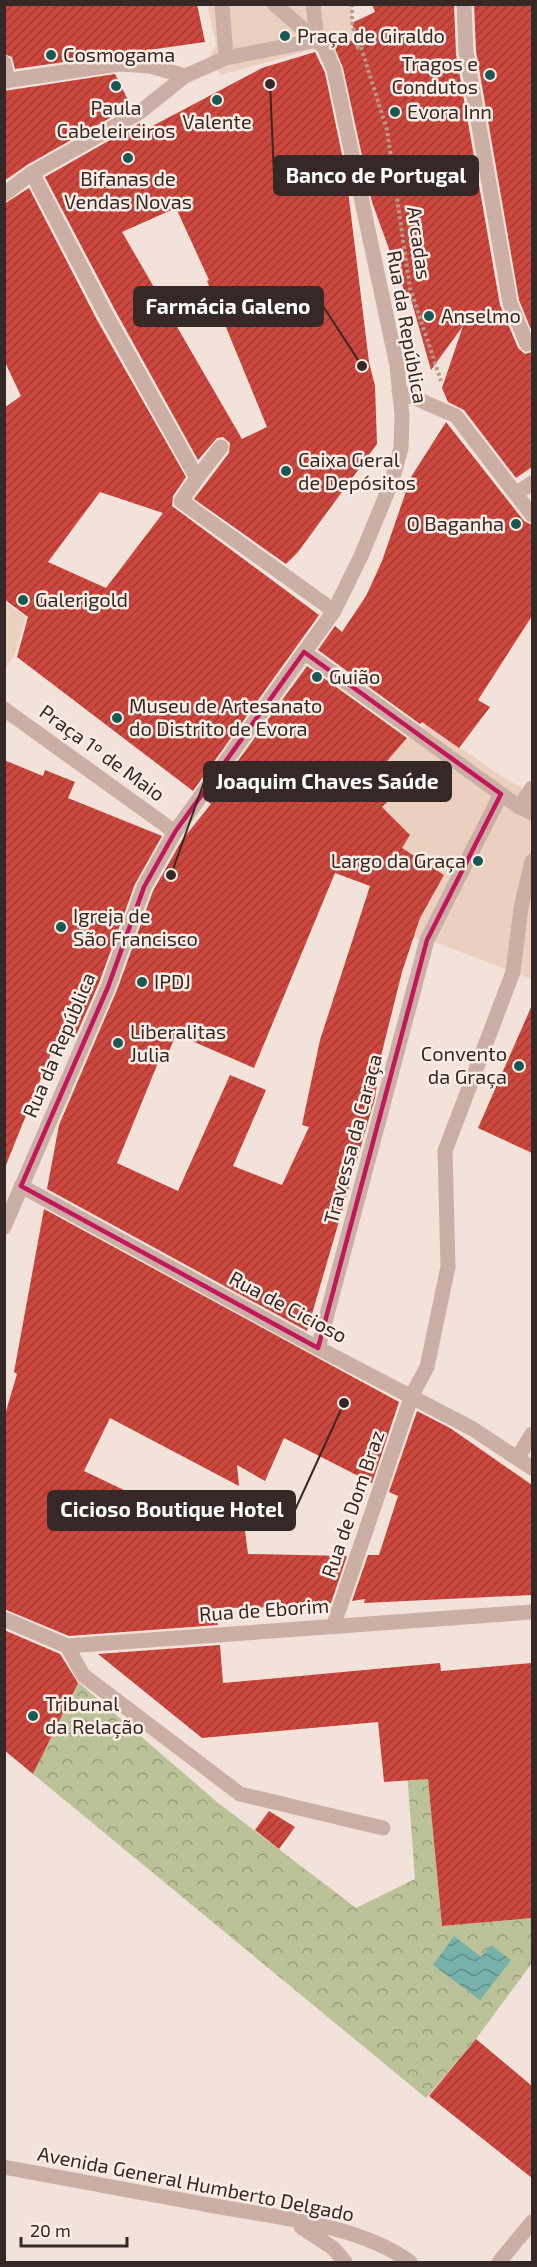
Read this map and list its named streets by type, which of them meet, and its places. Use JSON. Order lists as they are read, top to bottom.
{
  "streets": {
    "street": [
      "Rua da República",
      "Praça 1º de Maio",
      "Travessa da Caraça",
      "Rua de Cicioso",
      "Rua de Dom Braz",
      "Rua de Eborim",
      "Avenida General Humberto Delgado"
    ],
    "path": ["Arcadas"]
  },
  "crossings": [
    ["Rua da República", "Praça 1º de Maio"],
    ["Rua da República", "Rua de Cicioso"],
    ["Travessa da Caraça", "Rua de Cicioso"],
    ["Rua de Cicioso", "Rua de Dom Braz"],
    ["Rua de Dom Braz", "Rua de Eborim"]
  ],
  "places": [
    "Praça de Giraldo",
    "Cosmogama",
    "Tragos e Condutos",
    "Banco de Portugal",
    "Paula Cabeleireiros",
    "Valente",
    "Evora Inn",
    "Bifanas de Vendas Novas",
    "Anselmo",
    "Farmácia Galeno",
    "Caixa Geral de Depósitos",
    "O Baganha",
    "Galerigold",
    "Guião",
    "Museu de Artesanato do Distrito de Evora",
    "Largo da Graça",
    "Joaquim Chaves Saúde",
    "Igreja de São Francisco",
    "IPDJ",
    "Liberalitas Julia",
    "Convento da Graça",
    "Cicioso Boutique Hotel",
    "Tribunal da Relação"
  ],
  "scale_bar": "20 m"
}
